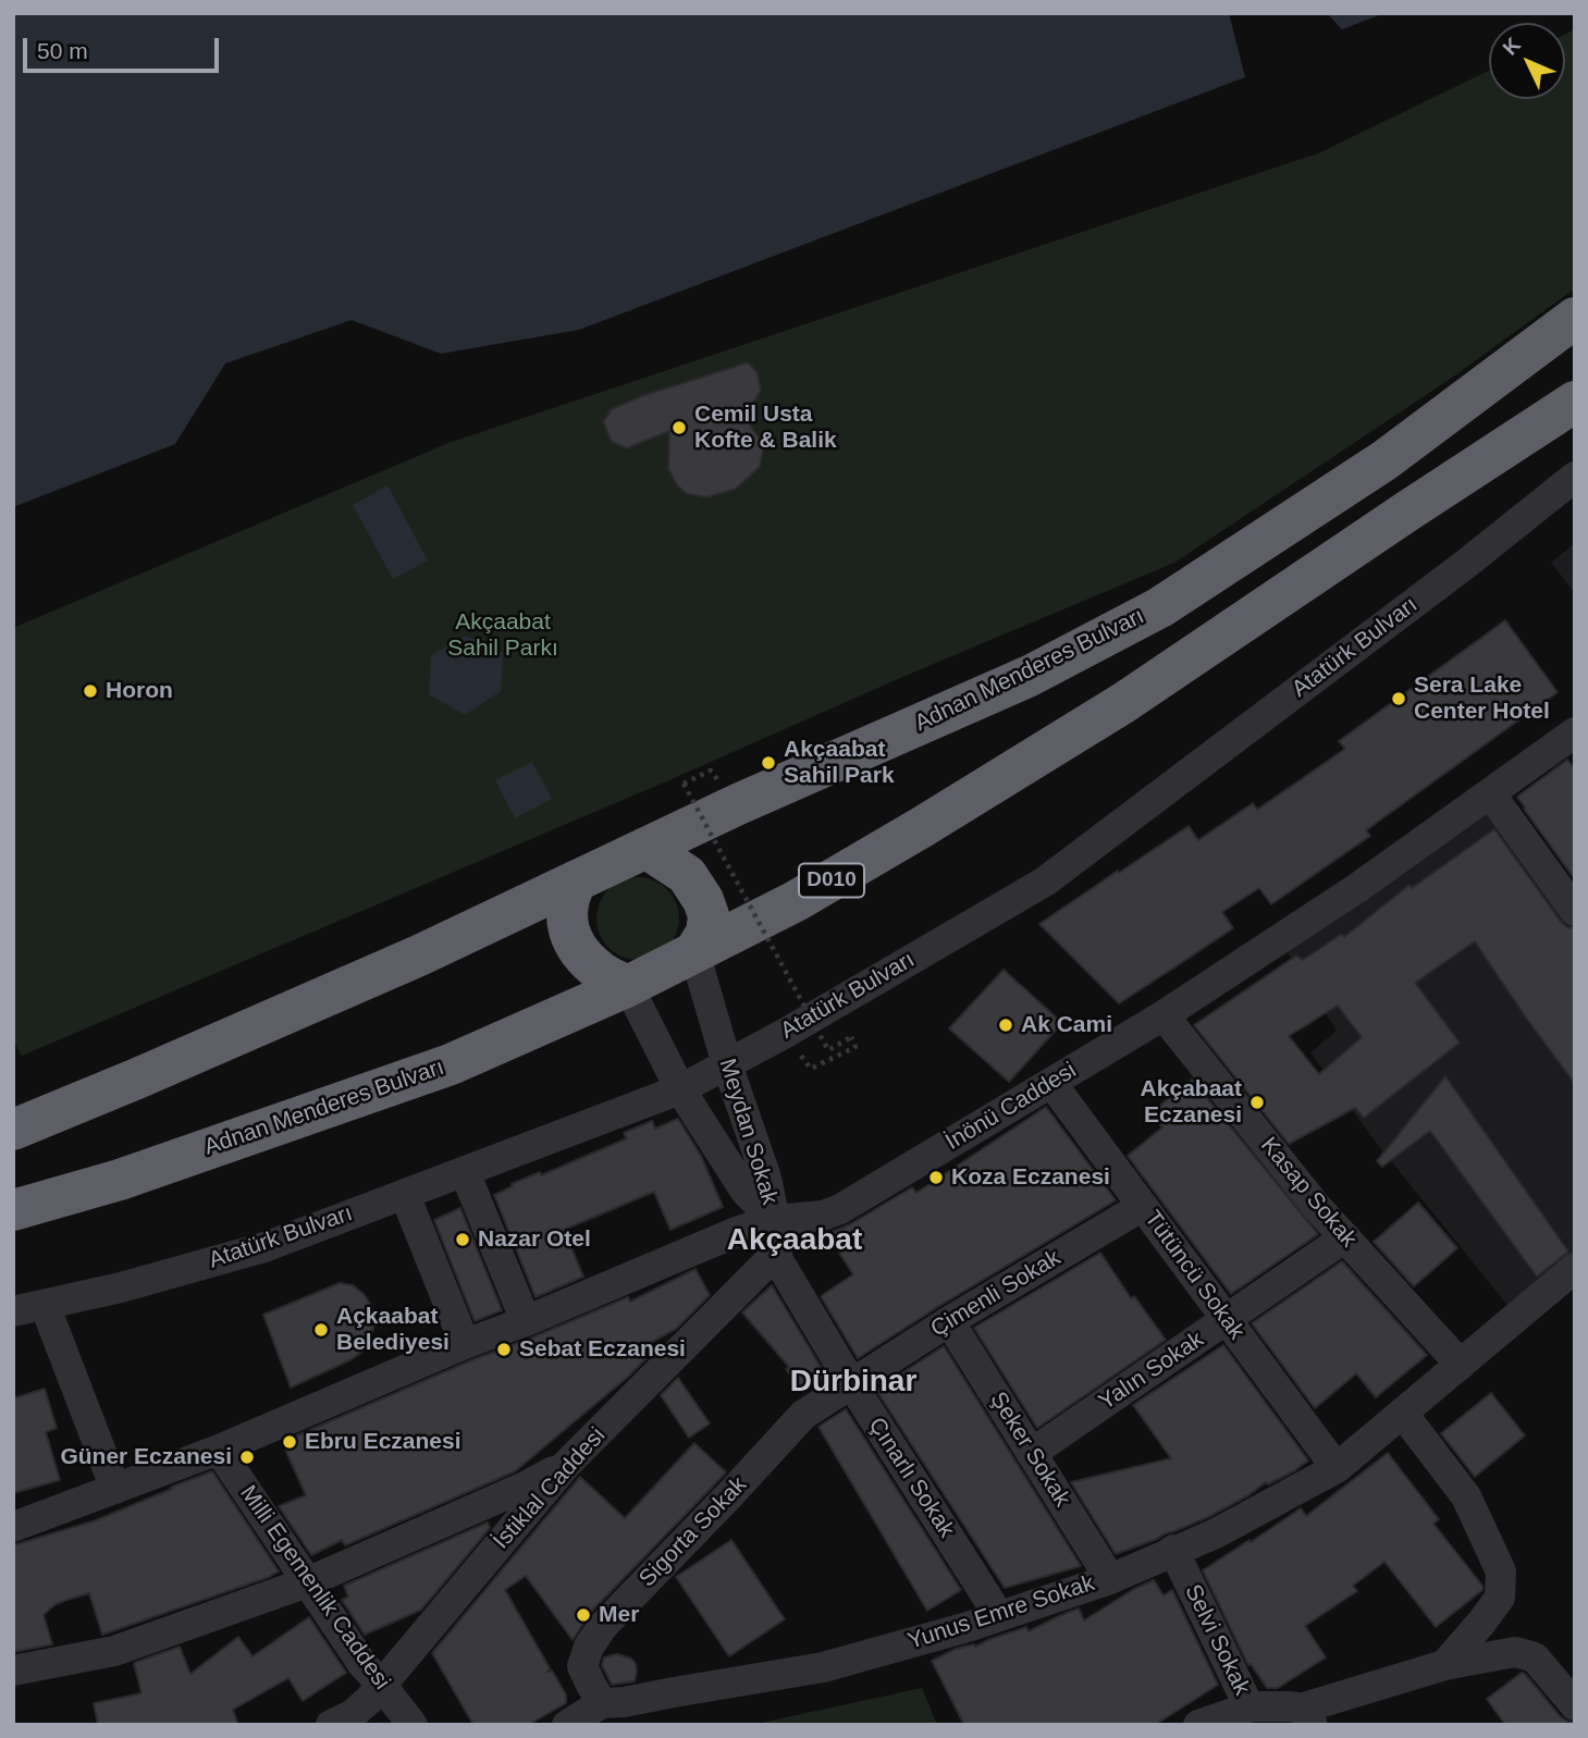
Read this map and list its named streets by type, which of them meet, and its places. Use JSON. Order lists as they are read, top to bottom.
{
  "streets": {
    "highway": ["Adnan Menderes Bulvarı", "D010"],
    "street": [
      "Atatürk Bulvarı",
      "İnönü Caddesi",
      "Meydan Sokak",
      "Kasap Sokak",
      "Tütüncü Sokak",
      "Çimenli Sokak",
      "Yalın Sokak",
      "Şeker Sokak",
      "Çınarlı Sokak",
      "İstiklal Caddesi",
      "Sigorta Sokak",
      "Milli Egemenlik Caddesi",
      "Yunus Emre Sokak",
      "Selvi Sokak"
    ]
  },
  "crossings": [
    ["Atatürk Bulvarı", "Meydan Sokak"],
    ["Adnan Menderes Bulvarı", "Meydan Sokak"],
    ["İnönü Caddesi", "Meydan Sokak"],
    ["İnönü Caddesi", "Kasap Sokak"],
    ["İnönü Caddesi", "Tütüncü Sokak"],
    ["İnönü Caddesi", "Milli Egemenlik Caddesi"],
    ["Kasap Sokak", "Yalın Sokak"],
    ["Kasap Sokak", "Yunus Emre Sokak"],
    ["Tütüncü Sokak", "Çimenli Sokak"],
    ["Tütüncü Sokak", "Yalın Sokak"],
    ["Tütüncü Sokak", "Yunus Emre Sokak"],
    ["Çimenli Sokak", "Şeker Sokak"],
    ["Çimenli Sokak", "Çınarlı Sokak"],
    ["Çimenli Sokak", "Sigorta Sokak"],
    ["Yalın Sokak", "Şeker Sokak"],
    ["Şeker Sokak", "Yunus Emre Sokak"],
    ["Çınarlı Sokak", "İstiklal Caddesi"],
    ["Çınarlı Sokak", "Sigorta Sokak"],
    ["Çınarlı Sokak", "Yunus Emre Sokak"],
    ["İstiklal Caddesi", "Milli Egemenlik Caddesi"],
    ["Sigorta Sokak", "Yunus Emre Sokak"],
    ["Yunus Emre Sokak", "Selvi Sokak"]
  ],
  "districts": ["Akçaabat", "Dürbinar"],
  "parks": ["Akçaabat Sahil Parkı"],
  "places": [
    "Cemil Usta Kofte & Balik",
    "Horon",
    "Sera Lake Center Hotel",
    "Akçaabat Sahil Park",
    "Ak Cami",
    "Akçabaat Eczanesi",
    "Koza Eczanesi",
    "Nazar Otel",
    "Açkaabat Belediyesi",
    "Sebat Eczanesi",
    "Ebru Eczanesi",
    "Güner Eczanesi",
    "Mer"
  ],
  "scale_bar": "50 m",
  "north": "top left"
}
